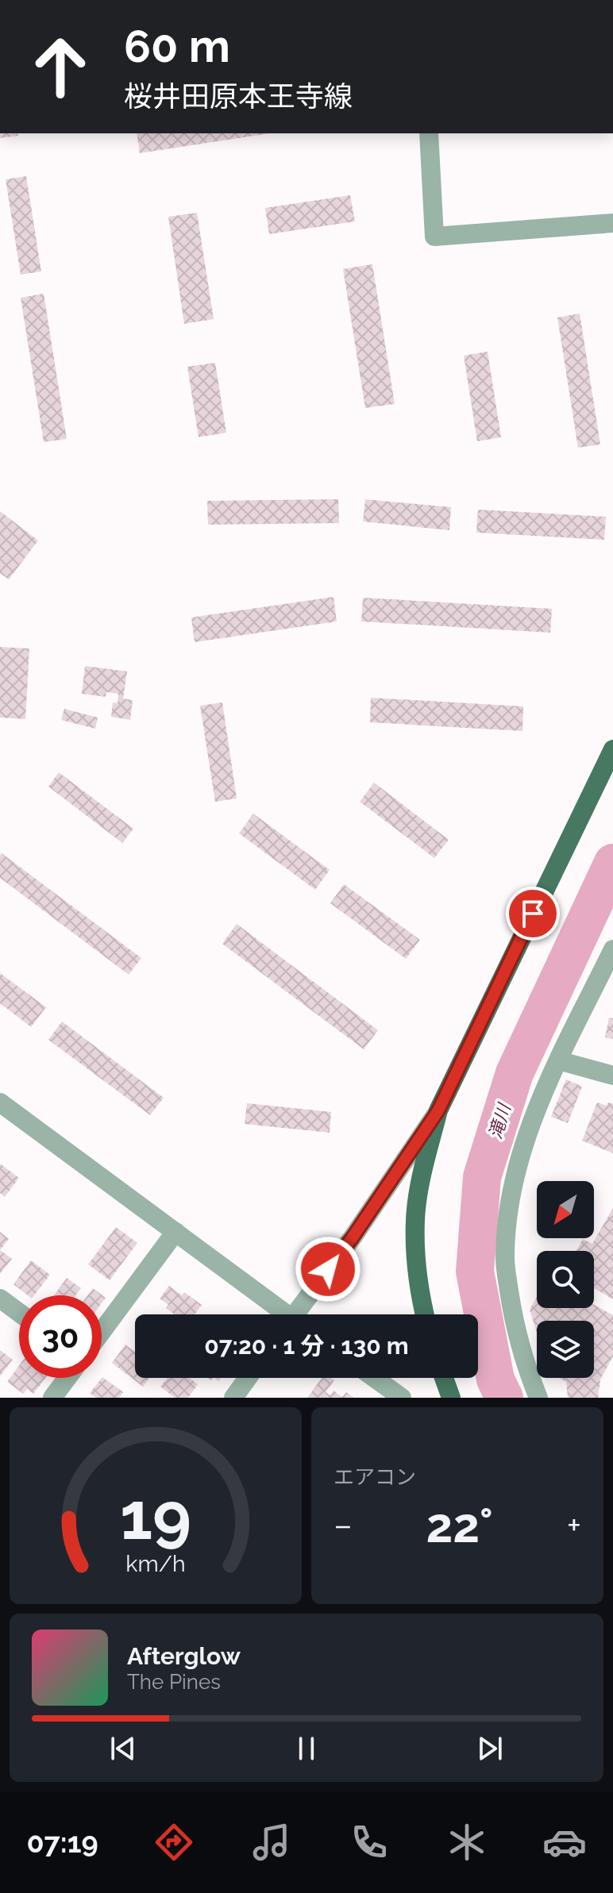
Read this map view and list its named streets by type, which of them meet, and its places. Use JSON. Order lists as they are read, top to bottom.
{
  "water": ["滝川"],
  "north": "bottom left",
  "page": {
    "turn": ["60 m", "桜井田原本王寺線"],
    "limit": "30",
    "trip": "07:20 · 1 分 · 130 m",
    "tile": "エアコン",
    "heat": ["−", "22°", "+"],
    "song": ["Afterglow", "The Pines"],
    "tabs": "07:19",
    "gauge": ["19", "km/h"]
  }
}
